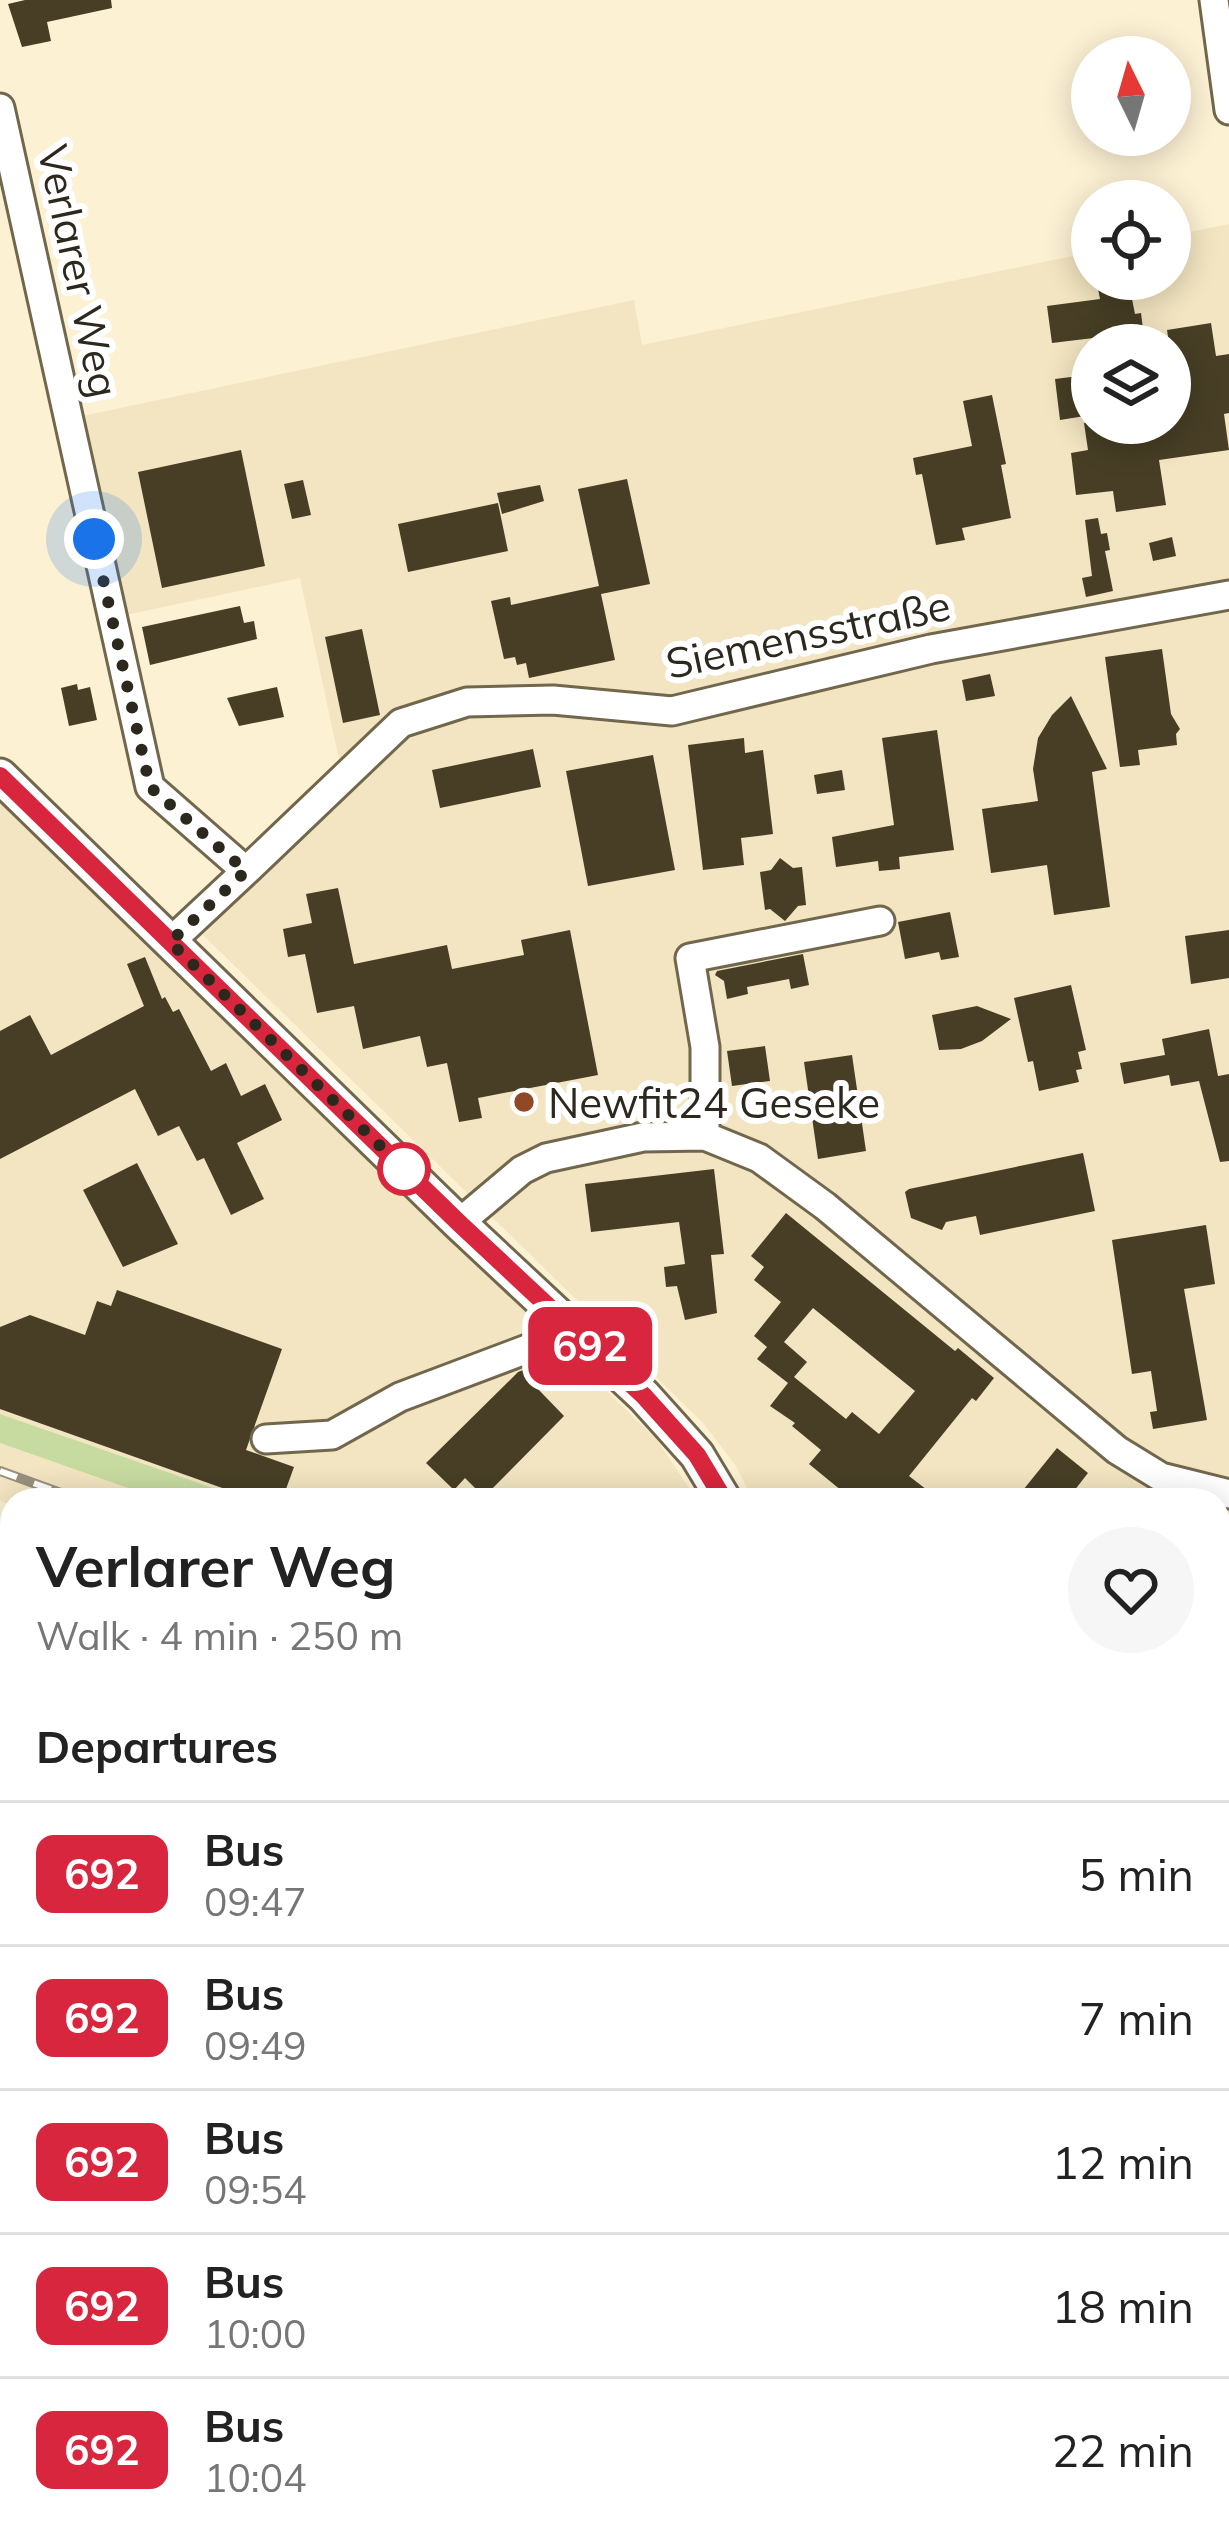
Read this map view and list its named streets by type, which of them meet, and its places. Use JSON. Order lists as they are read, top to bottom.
{
  "streets": {
    "street": ["Verlarer Weg", "Siemensstraße"]
  },
  "crossings": [
    ["Verlarer Weg", "Siemensstraße"]
  ],
  "places": ["Newfit24 Geseke"],
  "lines": ["bus line 692"],
  "north": "top",
  "page": {
    "on_map": "692",
    "heading": [
      ["Verlarer Weg", "Walk · 4 min · 250 m"],
      "Departures"
    ],
    "list": [
      {
        "mark": "692",
        "name": "Bus",
        "note": "09:47",
        "value": "5 min"
      },
      {
        "mark": "692",
        "name": "Bus",
        "note": "09:49",
        "value": "7 min"
      },
      {
        "mark": "692",
        "name": "Bus",
        "note": "09:54",
        "value": "12 min"
      },
      {
        "mark": "692",
        "name": "Bus",
        "note": "10:00",
        "value": "18 min"
      },
      {
        "mark": "692",
        "name": "Bus",
        "note": "10:04",
        "value": "22 min"
      }
    ]
  }
}
